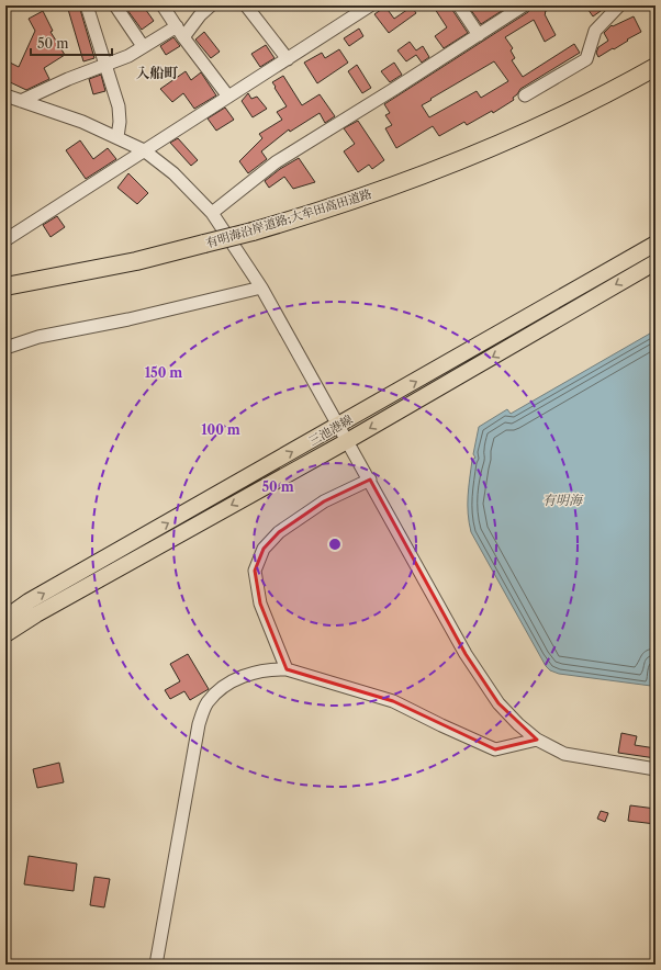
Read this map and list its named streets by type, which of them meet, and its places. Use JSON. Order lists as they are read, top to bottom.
{
  "streets": {
    "highway": ["有明海沿岸道路;大牟田高田道路"],
    "main road": ["三池港線"]
  },
  "districts": ["入船町"],
  "water": ["有明海"],
  "scale_bar": "50 m",
  "rings": ["150 m", "100 m", "50 m"]
}
